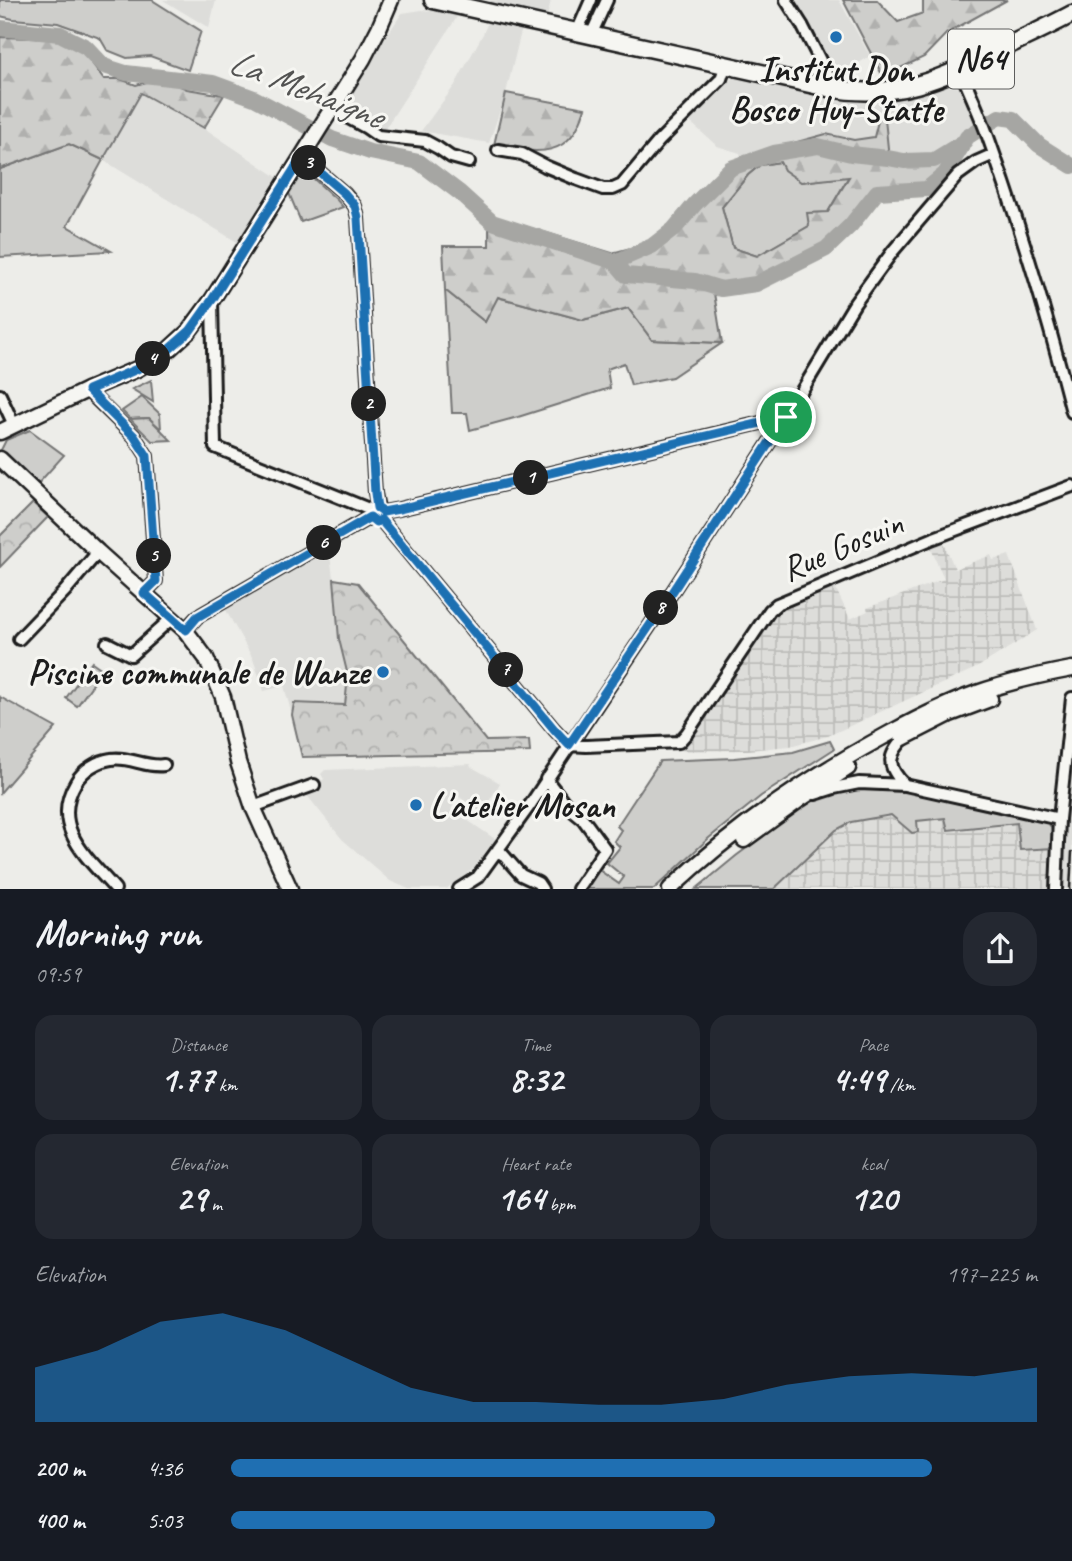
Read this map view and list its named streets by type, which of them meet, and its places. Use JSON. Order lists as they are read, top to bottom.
{
  "streets": {
    "main road": ["N64"],
    "street": ["Rue Gosuin"]
  },
  "water": ["La Mehaigne"],
  "places": ["Institut Don Bosco Huy-Statte", "Piscine communale de Wanze", "L'atelier Mosan"],
  "page": {
    "pins": [
      "3",
      "4",
      "2",
      "1",
      "6",
      "5",
      "8",
      "7"
    ],
    "heading": ["Morning run", "09:59"],
    "stats": [
      ["Distance", "1.77 km"],
      ["Time", "8:32"],
      ["Pace", "4:49 /km"],
      ["Elevation", "29 m"],
      ["Heart rate", "164 bpm"],
      ["kcal", "120"]
    ],
    "chart": ["Elevation", "197–225 m"],
    "list": [
      {
        "name": "200 m",
        "note": "4:36"
      },
      {
        "name": "400 m",
        "note": "5:03"
      }
    ]
  }
}
